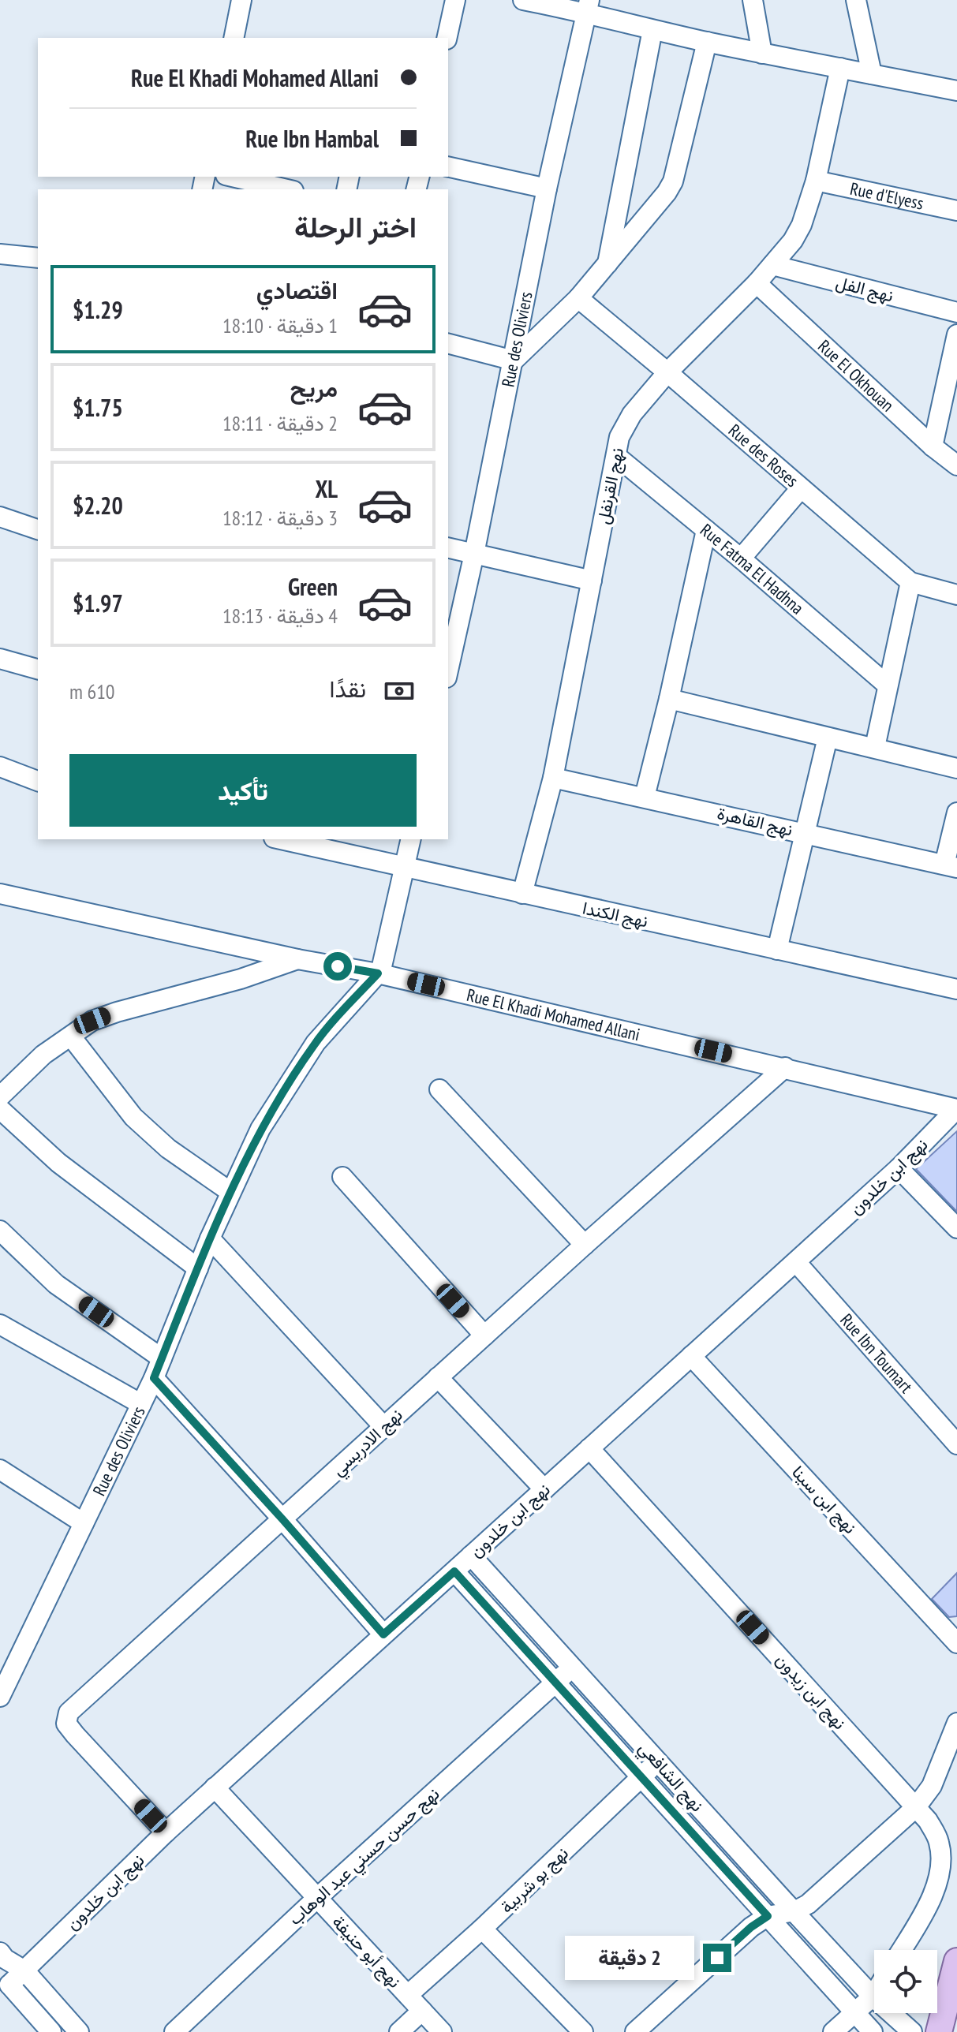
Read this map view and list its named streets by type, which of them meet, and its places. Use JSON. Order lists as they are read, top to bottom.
{
  "streets": {
    "street": [
      "Rue d'Elyess",
      "نهج الفل",
      "Rue des Oliviers",
      "Rue El Okhouan",
      "Rue des Roses",
      "نهج القرنفل",
      "Rue Fatma El Hadhna",
      "نهج القاهرة",
      "نهج الكندا",
      "Rue El Khadi Mohamed Allani",
      "نهج ابن خلدون",
      "Rue Ibn Toumart",
      "نهج الادريسي",
      "نهج ابن سينا",
      "نهج ابن زيدون",
      "نهج الشافعي",
      "نهج حسن حسني عبد الوهاب",
      "نهج بو شربية",
      "نهج أبو حنيفة"
    ]
  },
  "crossings": [
    ["Rue d'Elyess", "نهج القرنفل"],
    ["نهج الفل", "نهج القرنفل"],
    ["Rue des Oliviers", "نهج الكندا"],
    ["Rue des Oliviers", "Rue El Khadi Mohamed Allani"],
    ["Rue El Okhouan", "نهج القرنفل"],
    ["Rue des Roses", "نهج القرنفل"],
    ["نهج القرنفل", "Rue Fatma El Hadhna"],
    ["نهج القرنفل", "نهج القاهرة"],
    ["نهج القرنفل", "نهج الكندا"],
    ["Rue El Khadi Mohamed Allani", "نهج ابن خلدون"],
    ["Rue El Khadi Mohamed Allani", "نهج الادريسي"],
    ["نهج ابن خلدون", "Rue Ibn Toumart"],
    ["نهج ابن خلدون", "نهج الادريسي"],
    ["نهج ابن خلدون", "نهج ابن سينا"],
    ["نهج ابن خلدون", "نهج ابن زيدون"],
    ["نهج ابن خلدون", "نهج الشافعي"],
    ["نهج ابن خلدون", "نهج أبو حنيفة"],
    ["نهج الشافعي", "نهج حسن حسني عبد الوهاب"],
    ["نهج الشافعي", "نهج بو شربية"],
    ["نهج حسن حسني عبد الوهاب", "نهج أبو حنيفة"],
    ["نهج بو شربية", "نهج أبو حنيفة"]
  ],
  "page": {
    "banner": ["Rue El Khadi Mohamed Allani", "Rue Ibn Hambal"],
    "heading": "اختر الرحلة",
    "list": [
      {
        "name": "اقتصادي",
        "note": "1 دقيقة · 18:10",
        "value": "$1.29"
      },
      {
        "name": "مريح",
        "note": "2 دقيقة · 18:11",
        "value": "$1.75"
      },
      {
        "name": "XL",
        "note": "3 دقيقة · 18:12",
        "value": "$2.20"
      },
      {
        "name": "Green",
        "note": "4 دقيقة · 18:13",
        "value": "$1.97"
      }
    ],
    "pay": ["نقدًا", "610 m"],
    "buttons": "تأكيد",
    "bubble": "2 دقيقة"
  }
}
